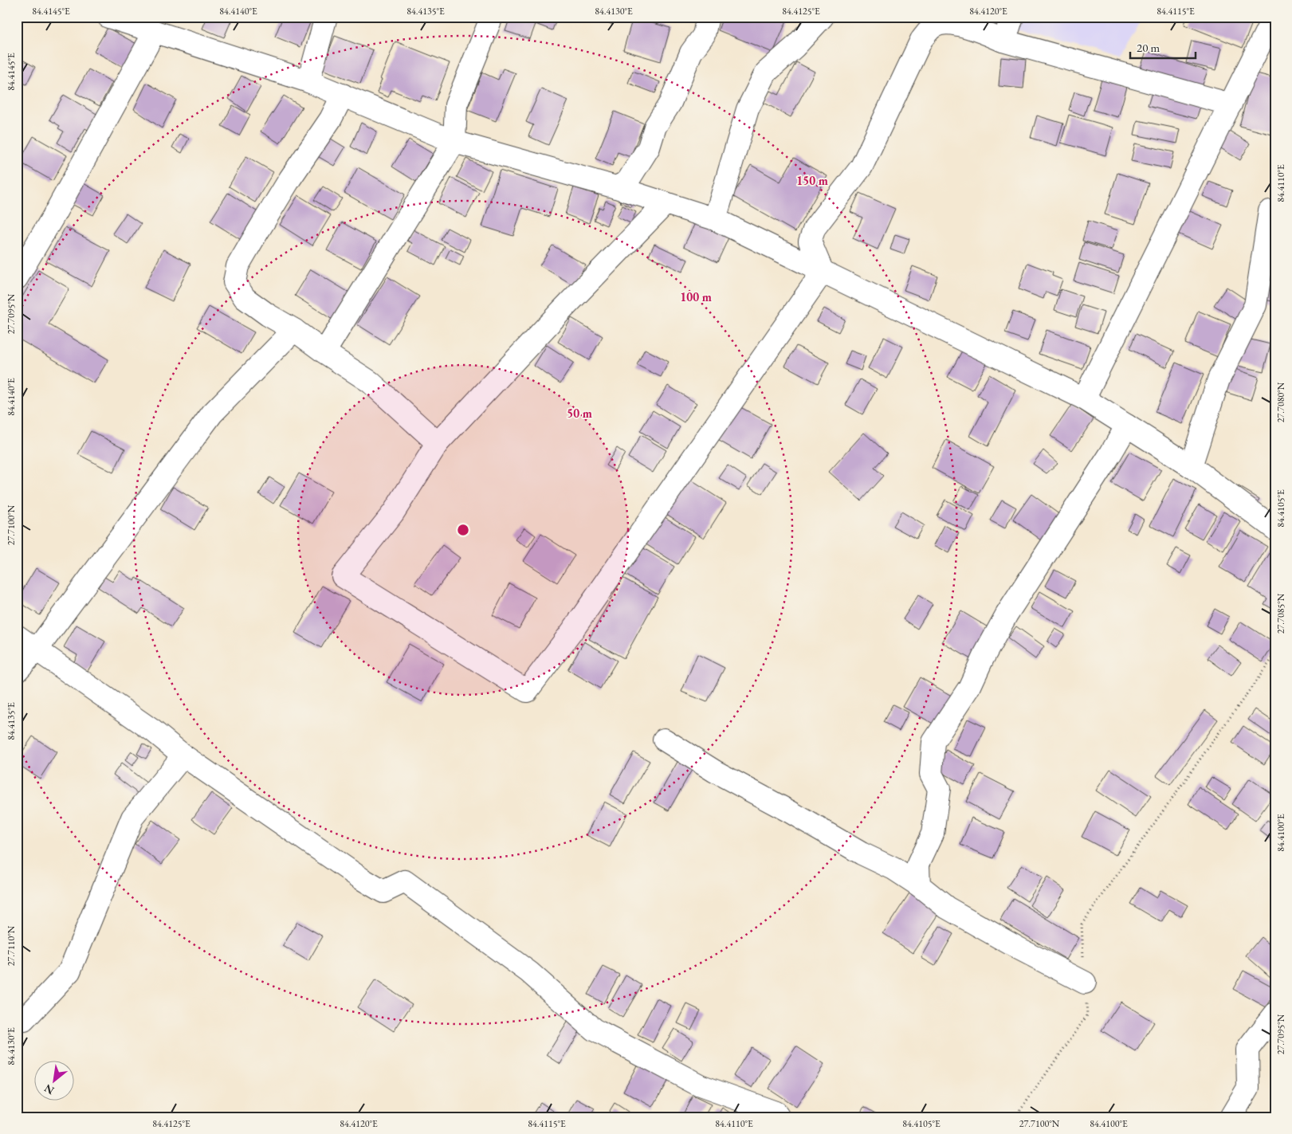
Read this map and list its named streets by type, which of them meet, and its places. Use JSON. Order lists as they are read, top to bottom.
{
  "scale_bar": "20 m",
  "north": "bottom left",
  "coordinates": [
    "84.4145°E",
    "84.4140°E",
    "84.4135°E",
    "84.4130°E",
    "84.4125°E",
    "84.4120°E",
    "84.4115°E",
    "84.4110°E",
    "27.7095°N",
    "27.7080°N",
    "84.4105°E",
    "27.7100°N",
    "27.7085°N",
    "84.4100°E",
    "27.7110°N"
  ],
  "rings": ["150 m", "100 m", "50 m"]
}
